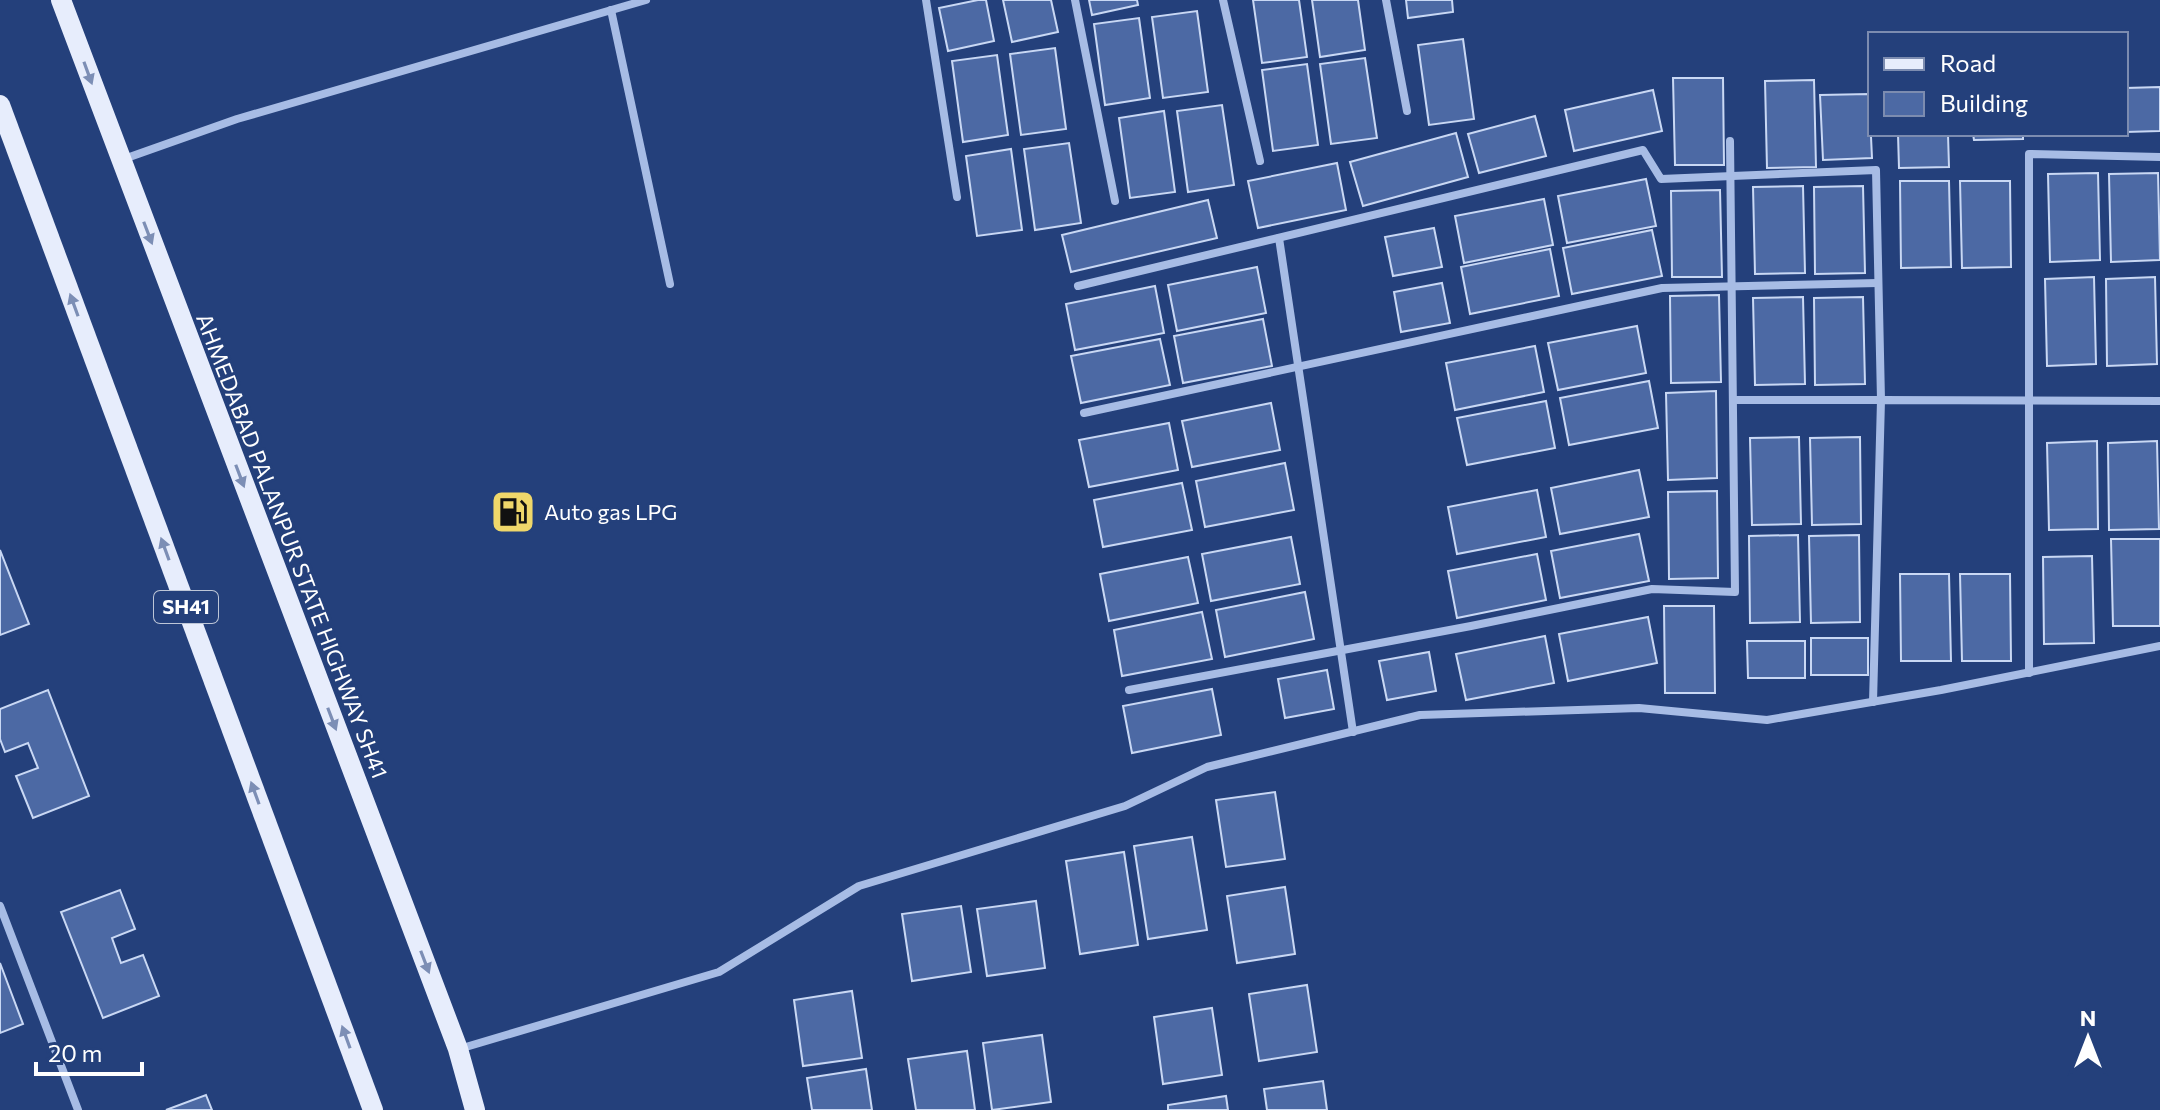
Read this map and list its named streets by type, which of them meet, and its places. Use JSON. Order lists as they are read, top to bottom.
{
  "streets": {
    "main road": ["AHMEDABAD PALANPUR STATE HIGHWAY SH41", "SH41"]
  },
  "places": {
    "fuel station": ["Auto gas LPG"]
  },
  "legend": ["Road", "Building"],
  "scale_bar": "20 m",
  "north": "top"
}
